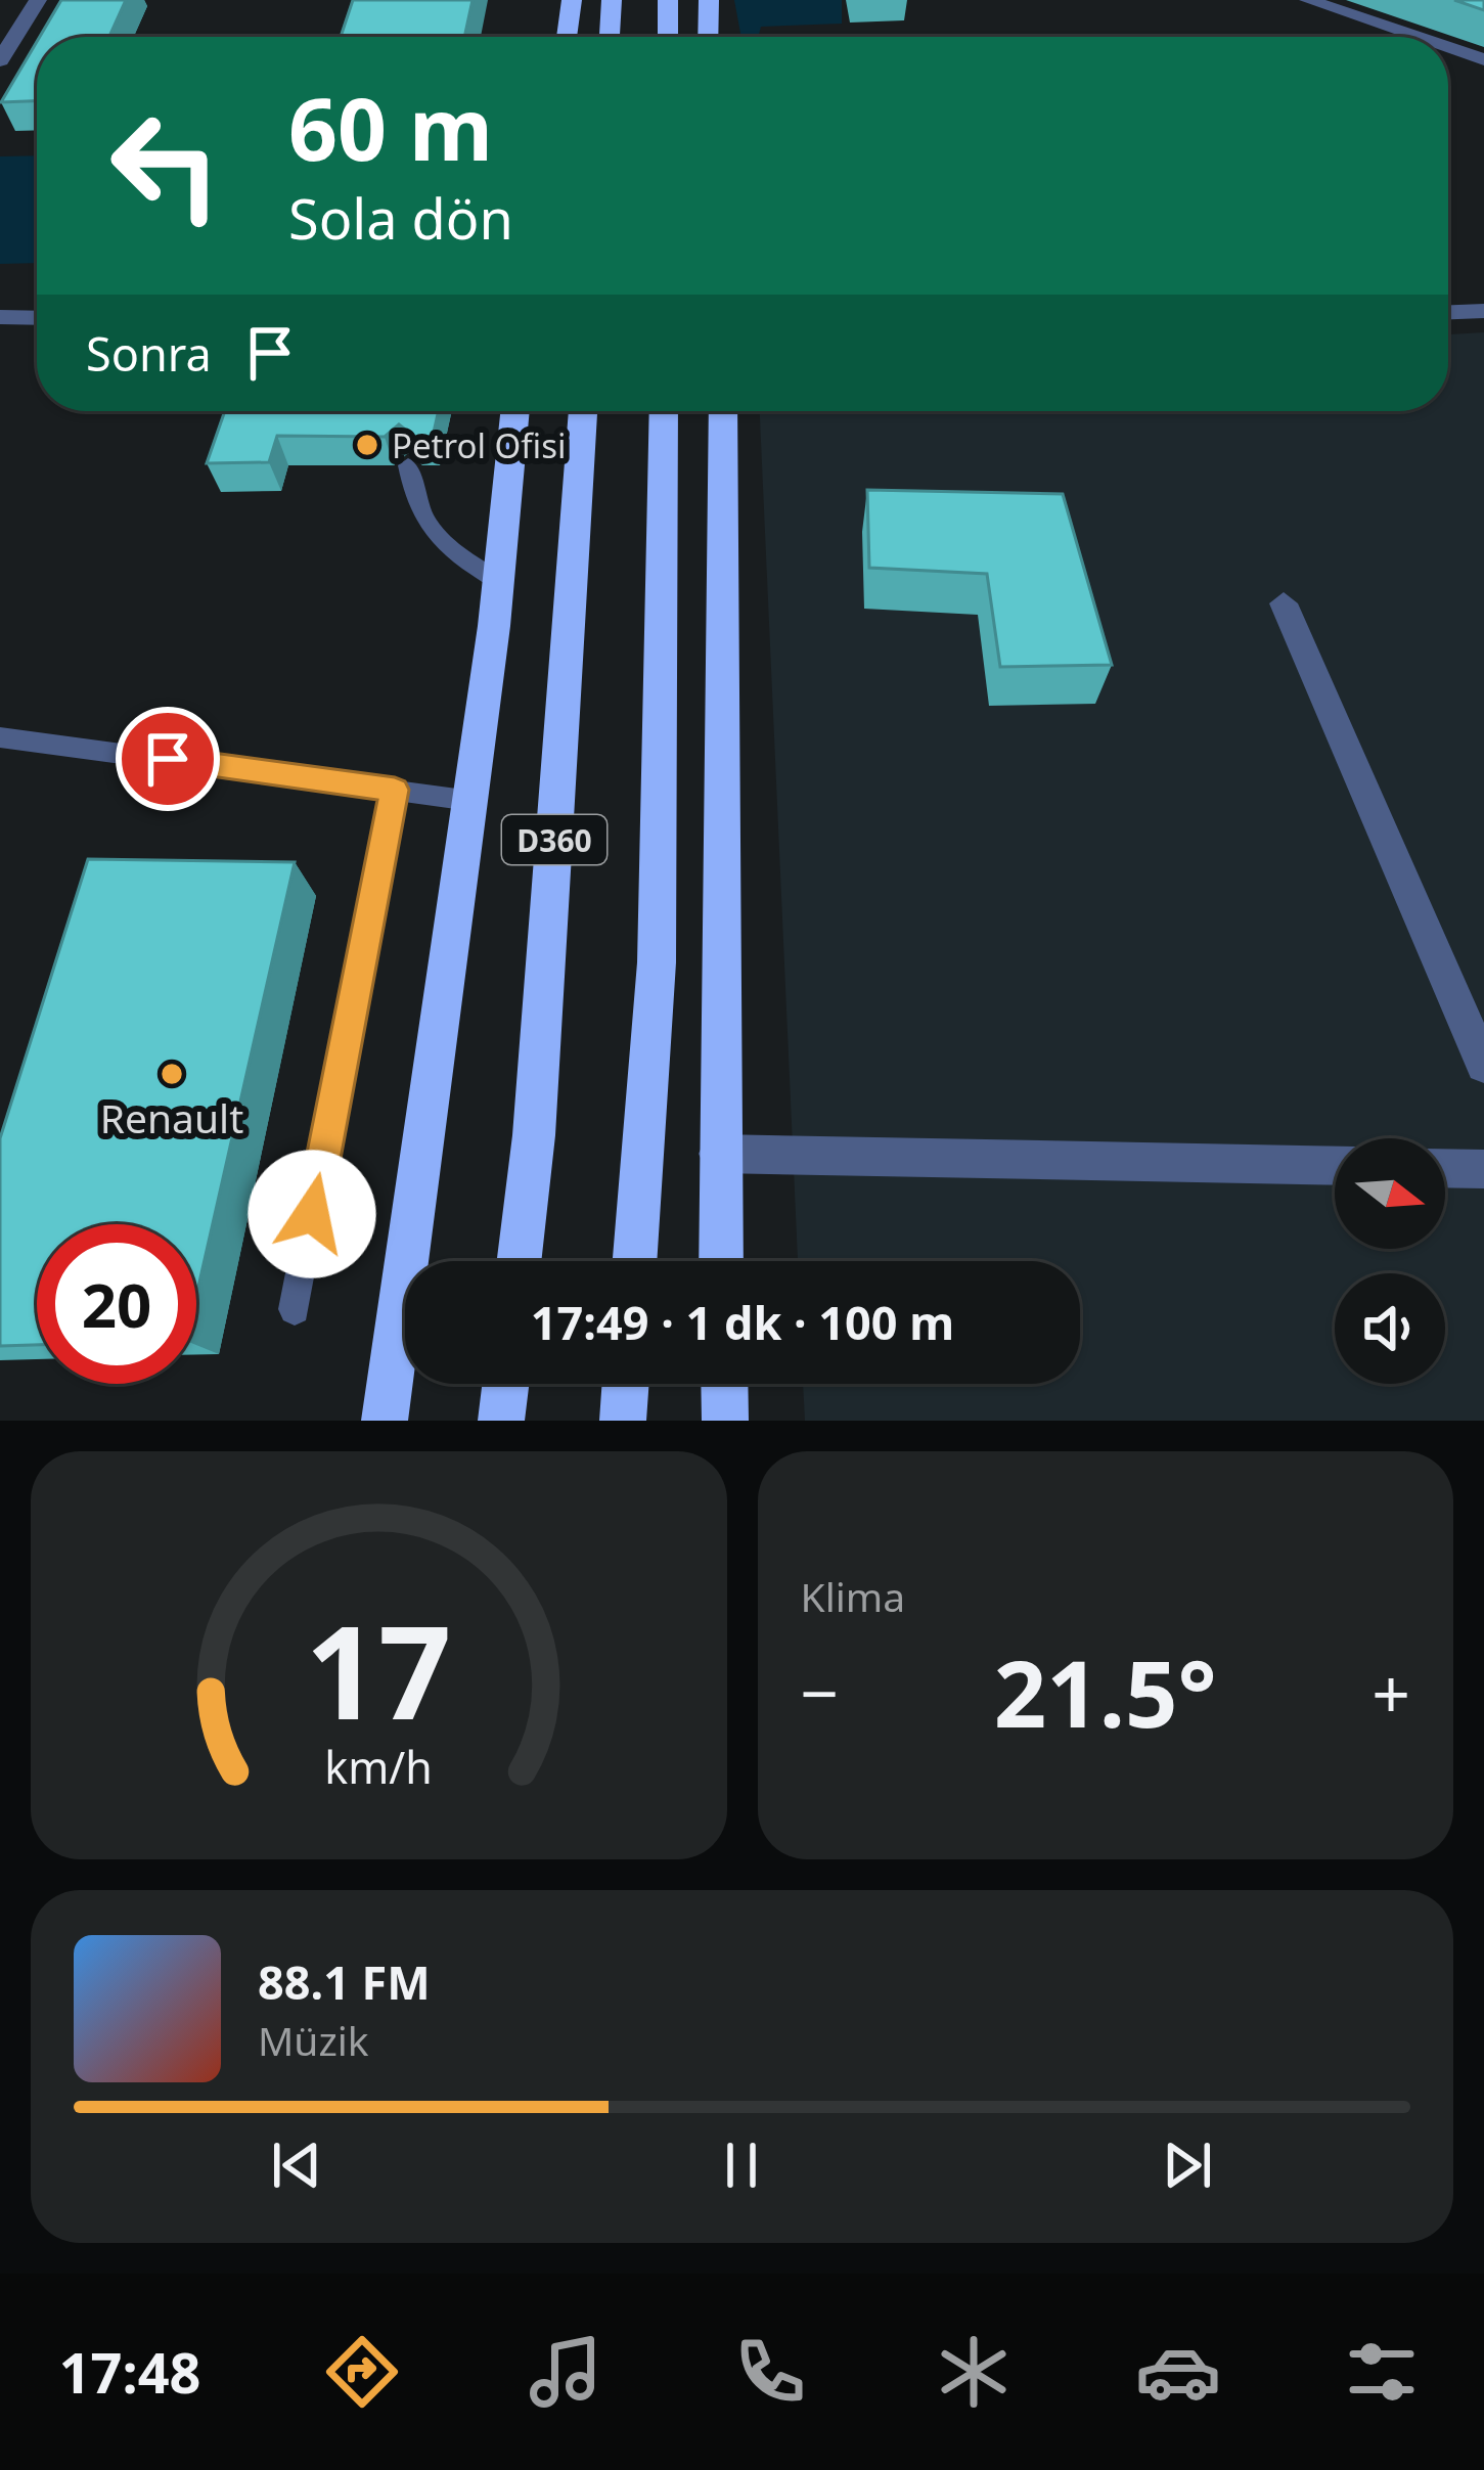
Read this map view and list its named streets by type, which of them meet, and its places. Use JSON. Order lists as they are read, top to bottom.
{
  "streets": {
    "highway": ["D360"]
  },
  "places": ["Petrol Ofisi", "Renault"],
  "north": "right",
  "page": {
    "turn": ["60 m", "Sola dön"],
    "then": "Sonra",
    "limit": "20",
    "trip": "17:49 · 1 dk · 100 m",
    "tile": "Klima",
    "heat": ["−", "21.5°", "+"],
    "song": ["88.1 FM", "Müzik"],
    "tabs": "17:48",
    "gauge": ["17", "km/h"]
  }
}
